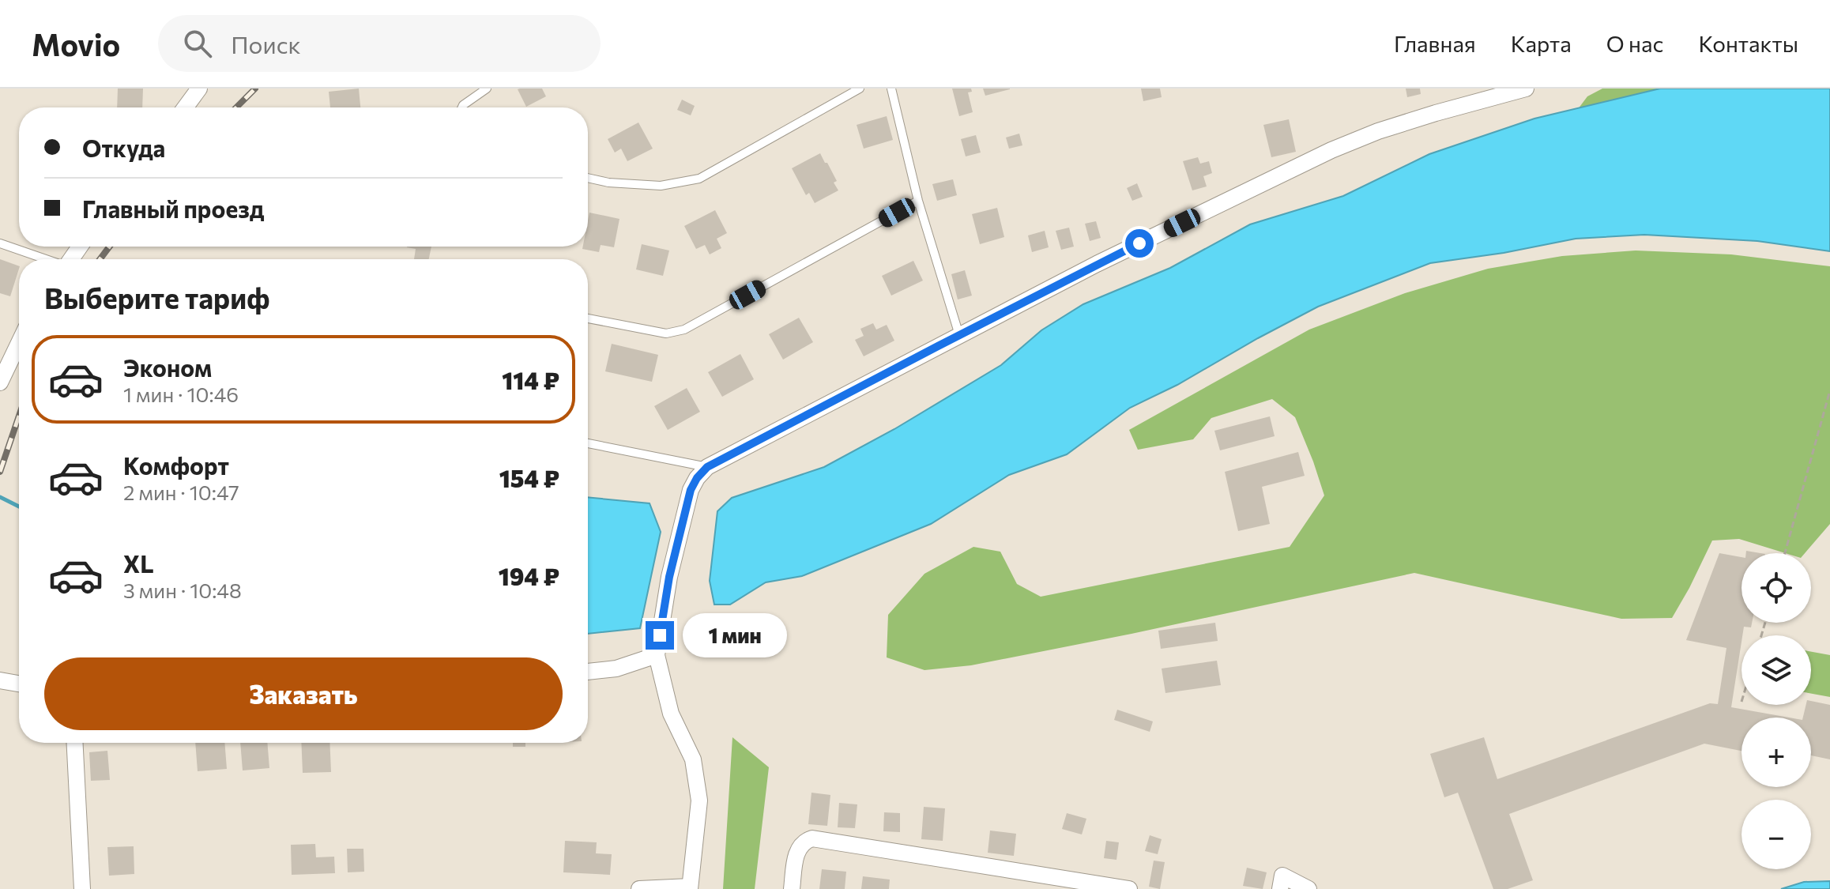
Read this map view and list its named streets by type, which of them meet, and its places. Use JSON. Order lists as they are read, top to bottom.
{
  "page": {
    "header": "Movio",
    "search": "Поиск",
    "nav": [
      "Главная",
      "Карта",
      "О нас",
      "Контакты"
    ],
    "banner": ["Откуда", "Главный проезд"],
    "heading": "Выберите тариф",
    "list": [
      {
        "name": "Эконом",
        "note": "1 мин · 10:46",
        "value": "114 ₽"
      },
      {
        "name": "Комфорт",
        "note": "2 мин · 10:47",
        "value": "154 ₽"
      },
      {
        "name": "XL",
        "note": "3 мин · 10:48",
        "value": "194 ₽"
      }
    ],
    "map_buttons": ["+", "−"],
    "bubble": "1 мин",
    "buttons": "Заказать"
  }
}
